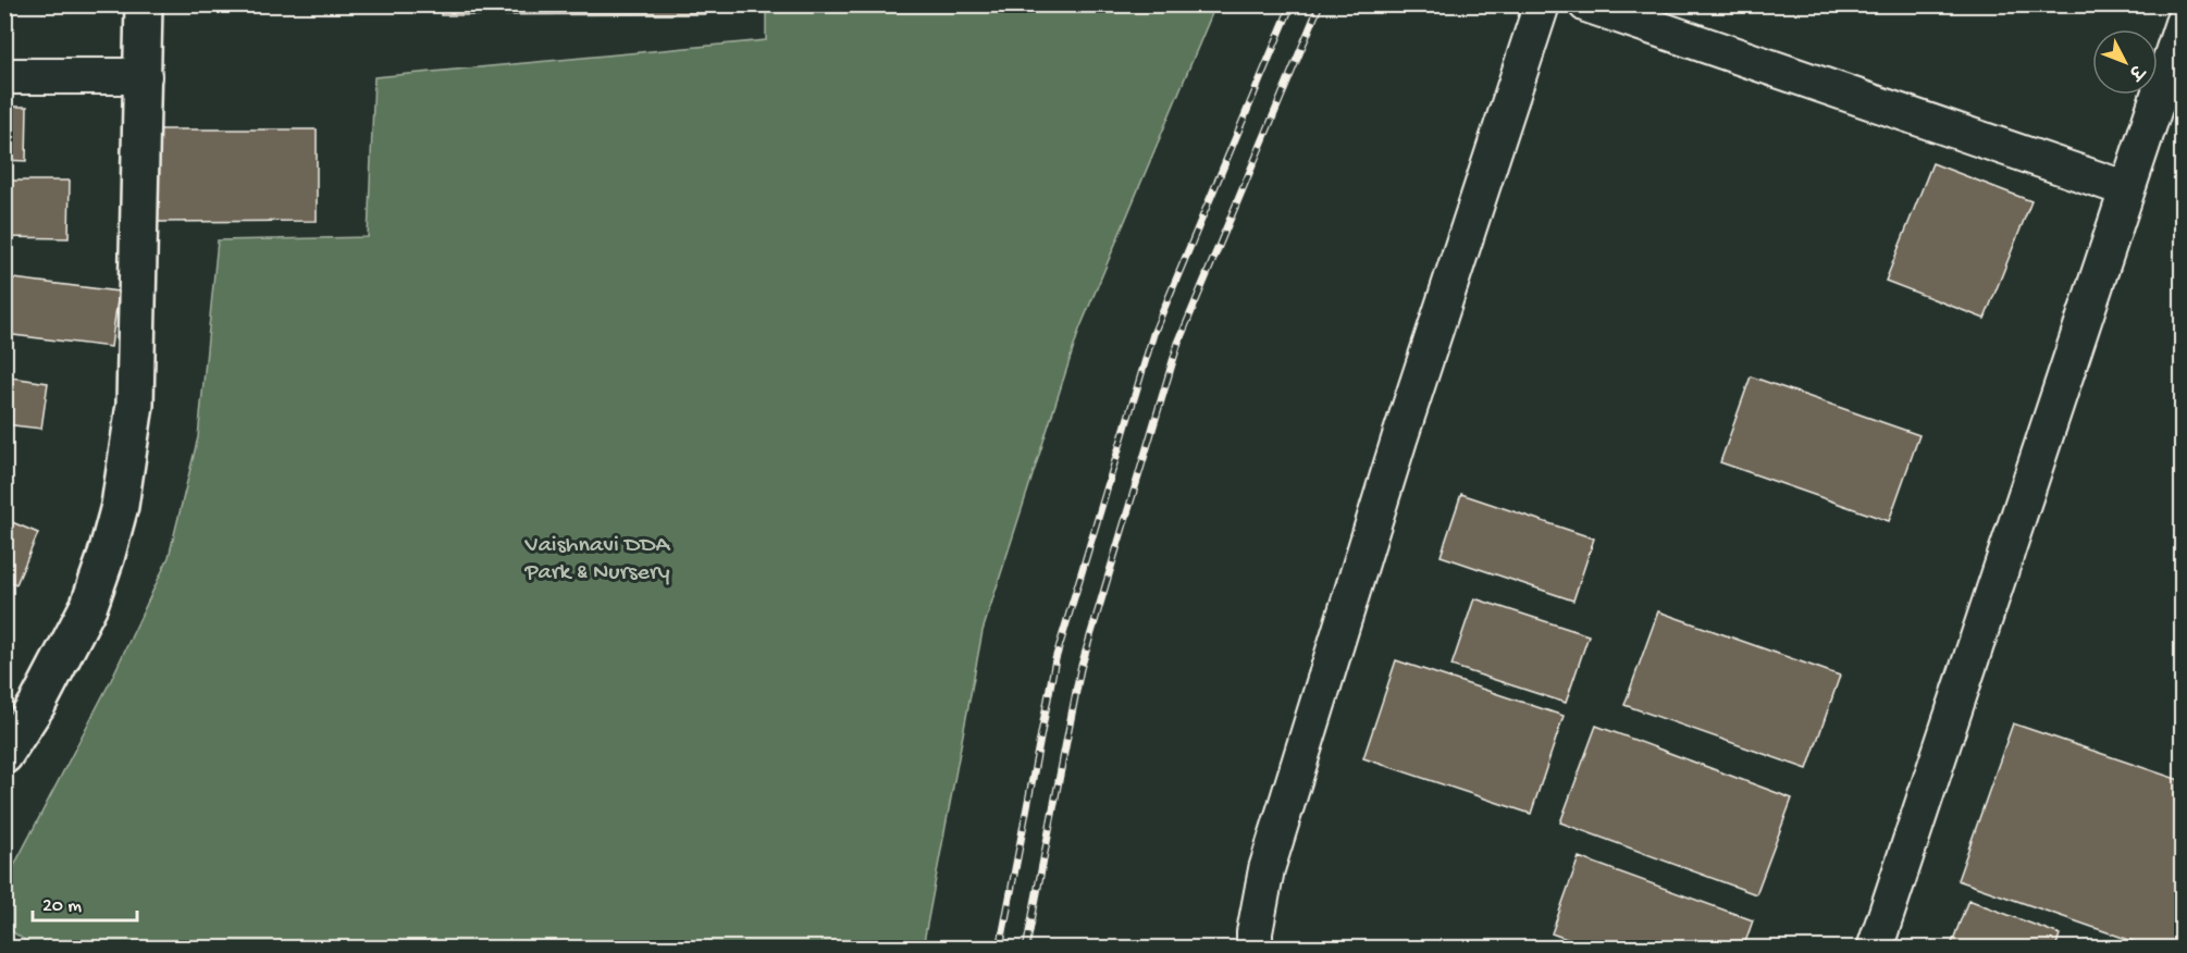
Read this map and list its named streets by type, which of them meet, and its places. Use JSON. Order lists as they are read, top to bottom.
{
  "parks": ["Vaishnavi DDA Park & Nursery"],
  "scale_bar": "20 m",
  "north": "bottom right"
}
